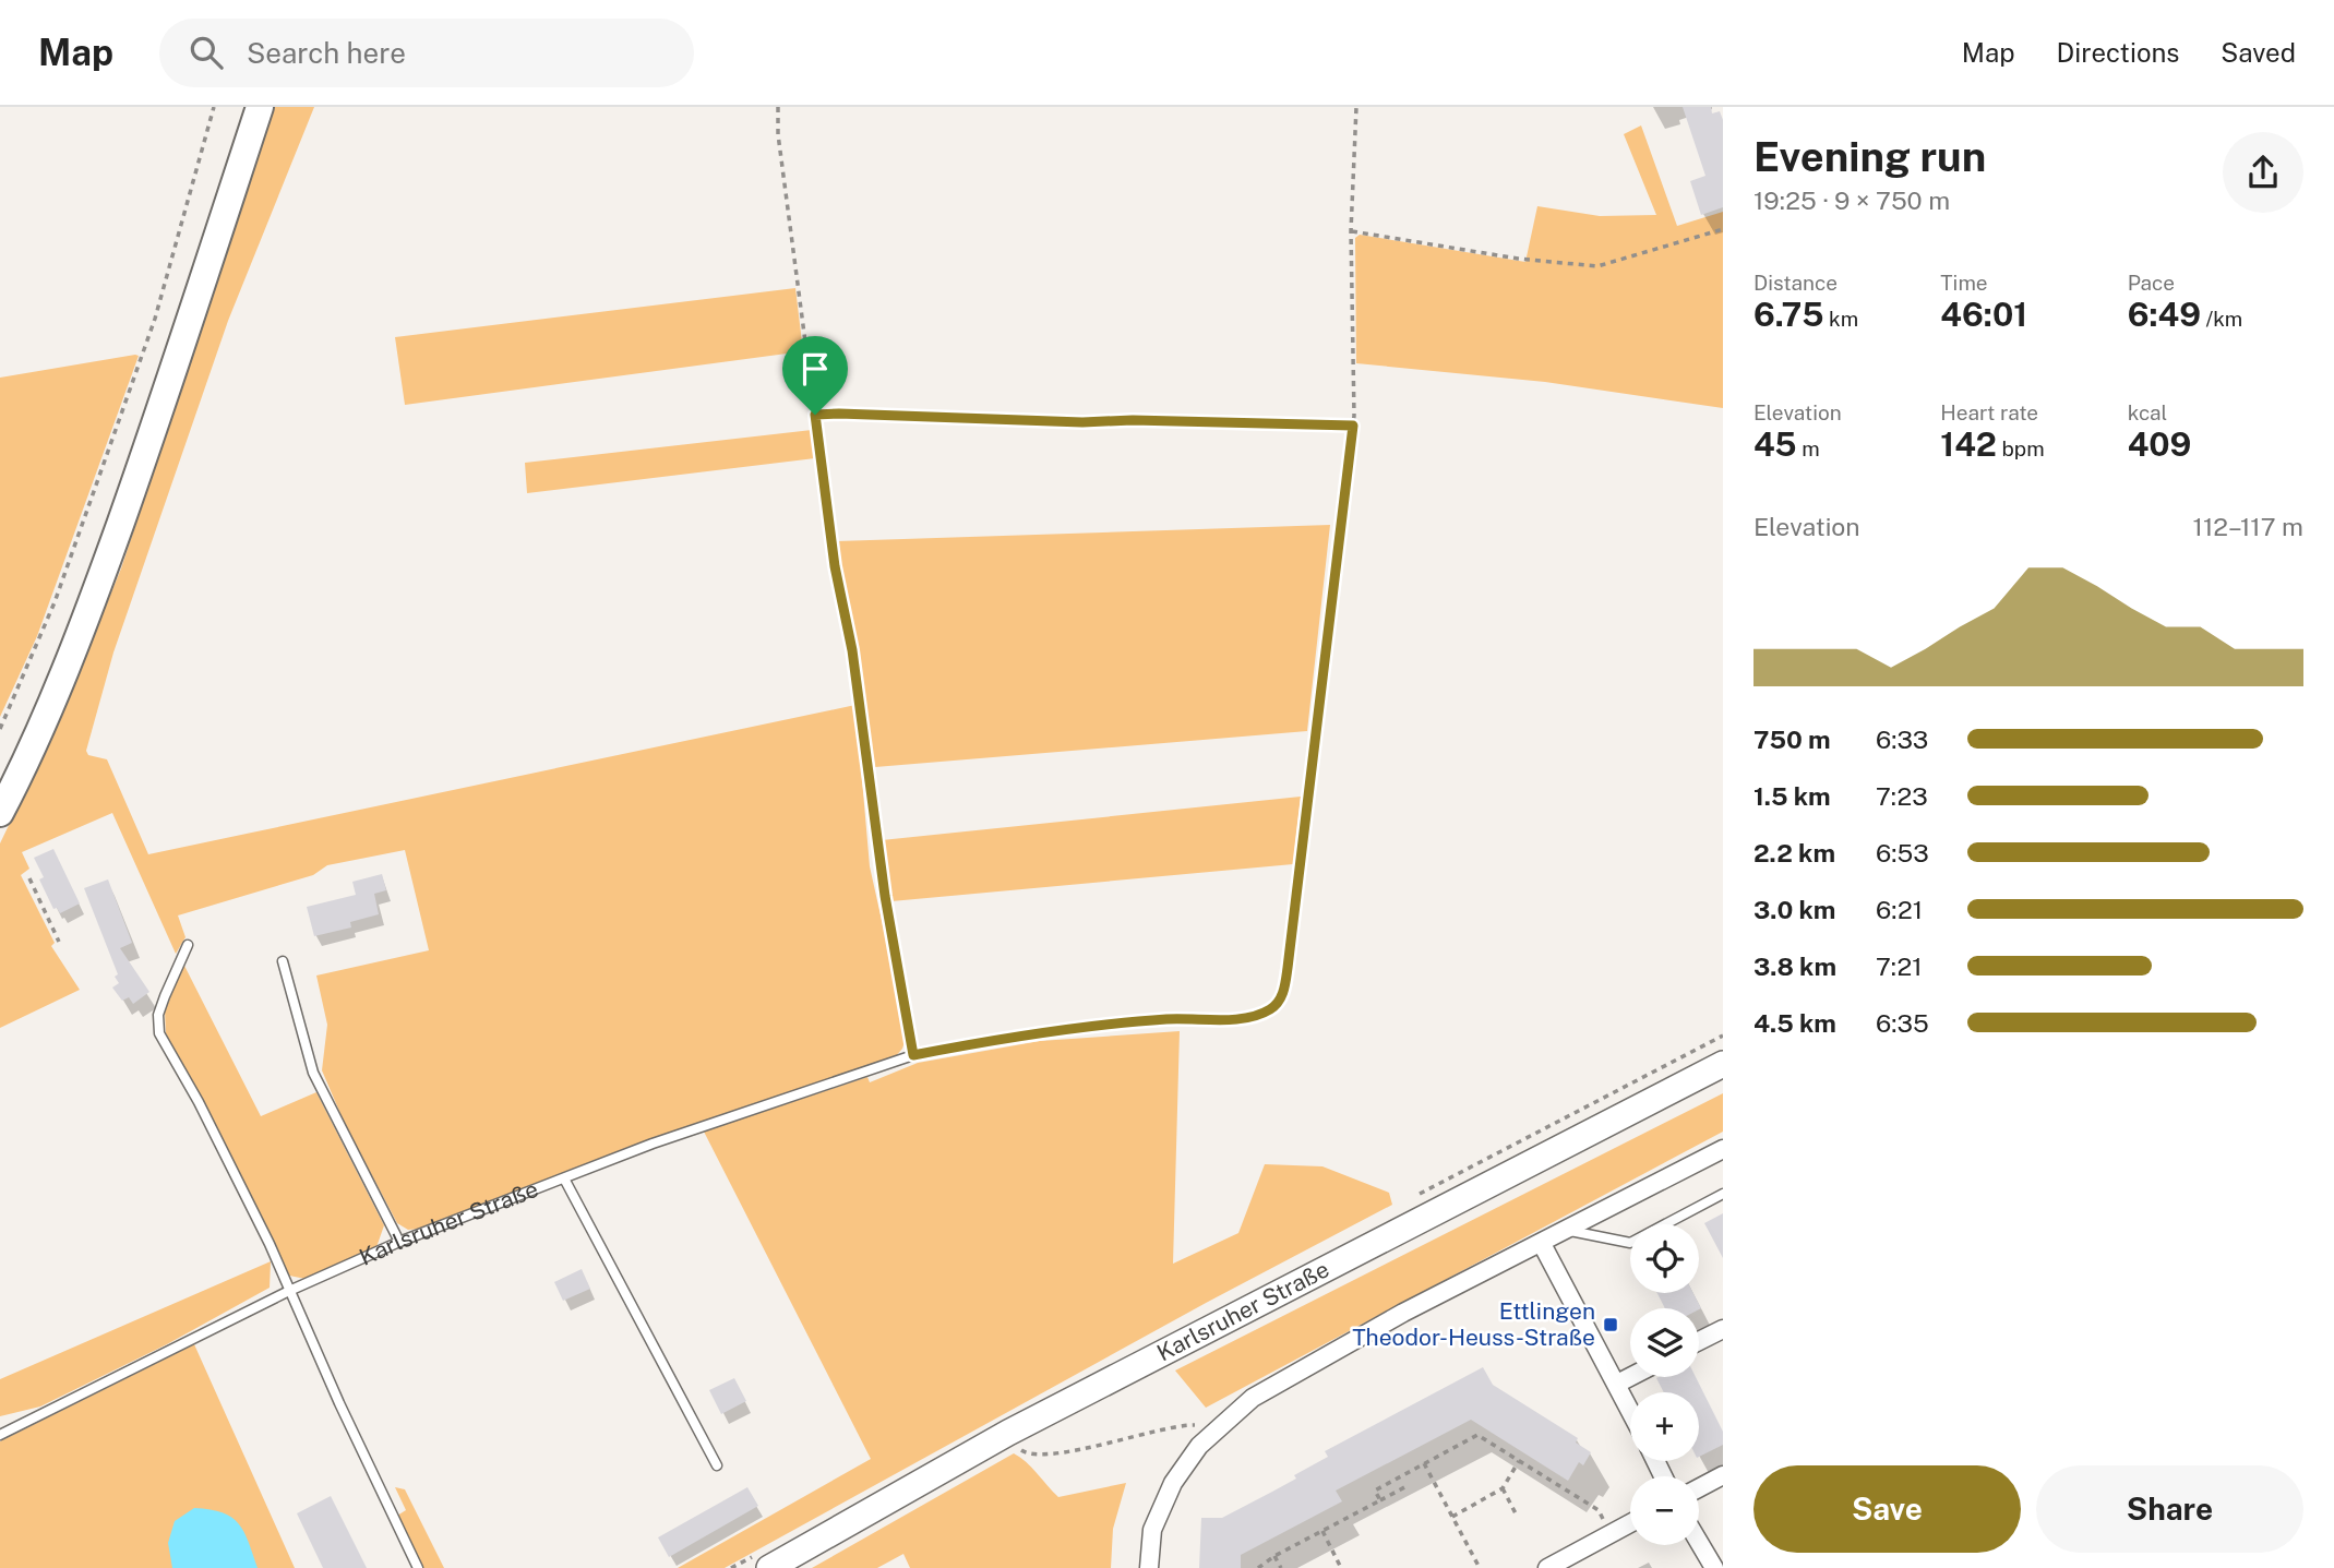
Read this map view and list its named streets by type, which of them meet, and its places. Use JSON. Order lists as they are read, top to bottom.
{
  "streets": {
    "main road": ["Karlsruher Straße"]
  },
  "places": {
    "transit": ["Ettlingen Theodor-Heuss-Straße"]
  },
  "page": {
    "header": "Map",
    "search": "Search here",
    "nav": ["Map", "Directions", "Saved"],
    "heading": ["Evening run", "19:25 · 9 × 750 m"],
    "stats": [
      ["Distance", "6.75 km"],
      ["Time", "46:01"],
      ["Pace", "6:49 /km"],
      ["Elevation", "45 m"],
      ["Heart rate", "142 bpm"],
      ["kcal", "409"]
    ],
    "chart": ["Elevation", "112–117 m"],
    "list": [
      {
        "name": "750 m",
        "note": "6:33"
      },
      {
        "name": "1.5 km",
        "note": "7:23"
      },
      {
        "name": "2.2 km",
        "note": "6:53"
      },
      {
        "name": "3.0 km",
        "note": "6:21"
      },
      {
        "name": "3.8 km",
        "note": "7:21"
      },
      {
        "name": "4.5 km",
        "note": "6:35"
      }
    ],
    "map_buttons": ["+", "−"],
    "buttons": ["Save", "Share"]
  }
}
